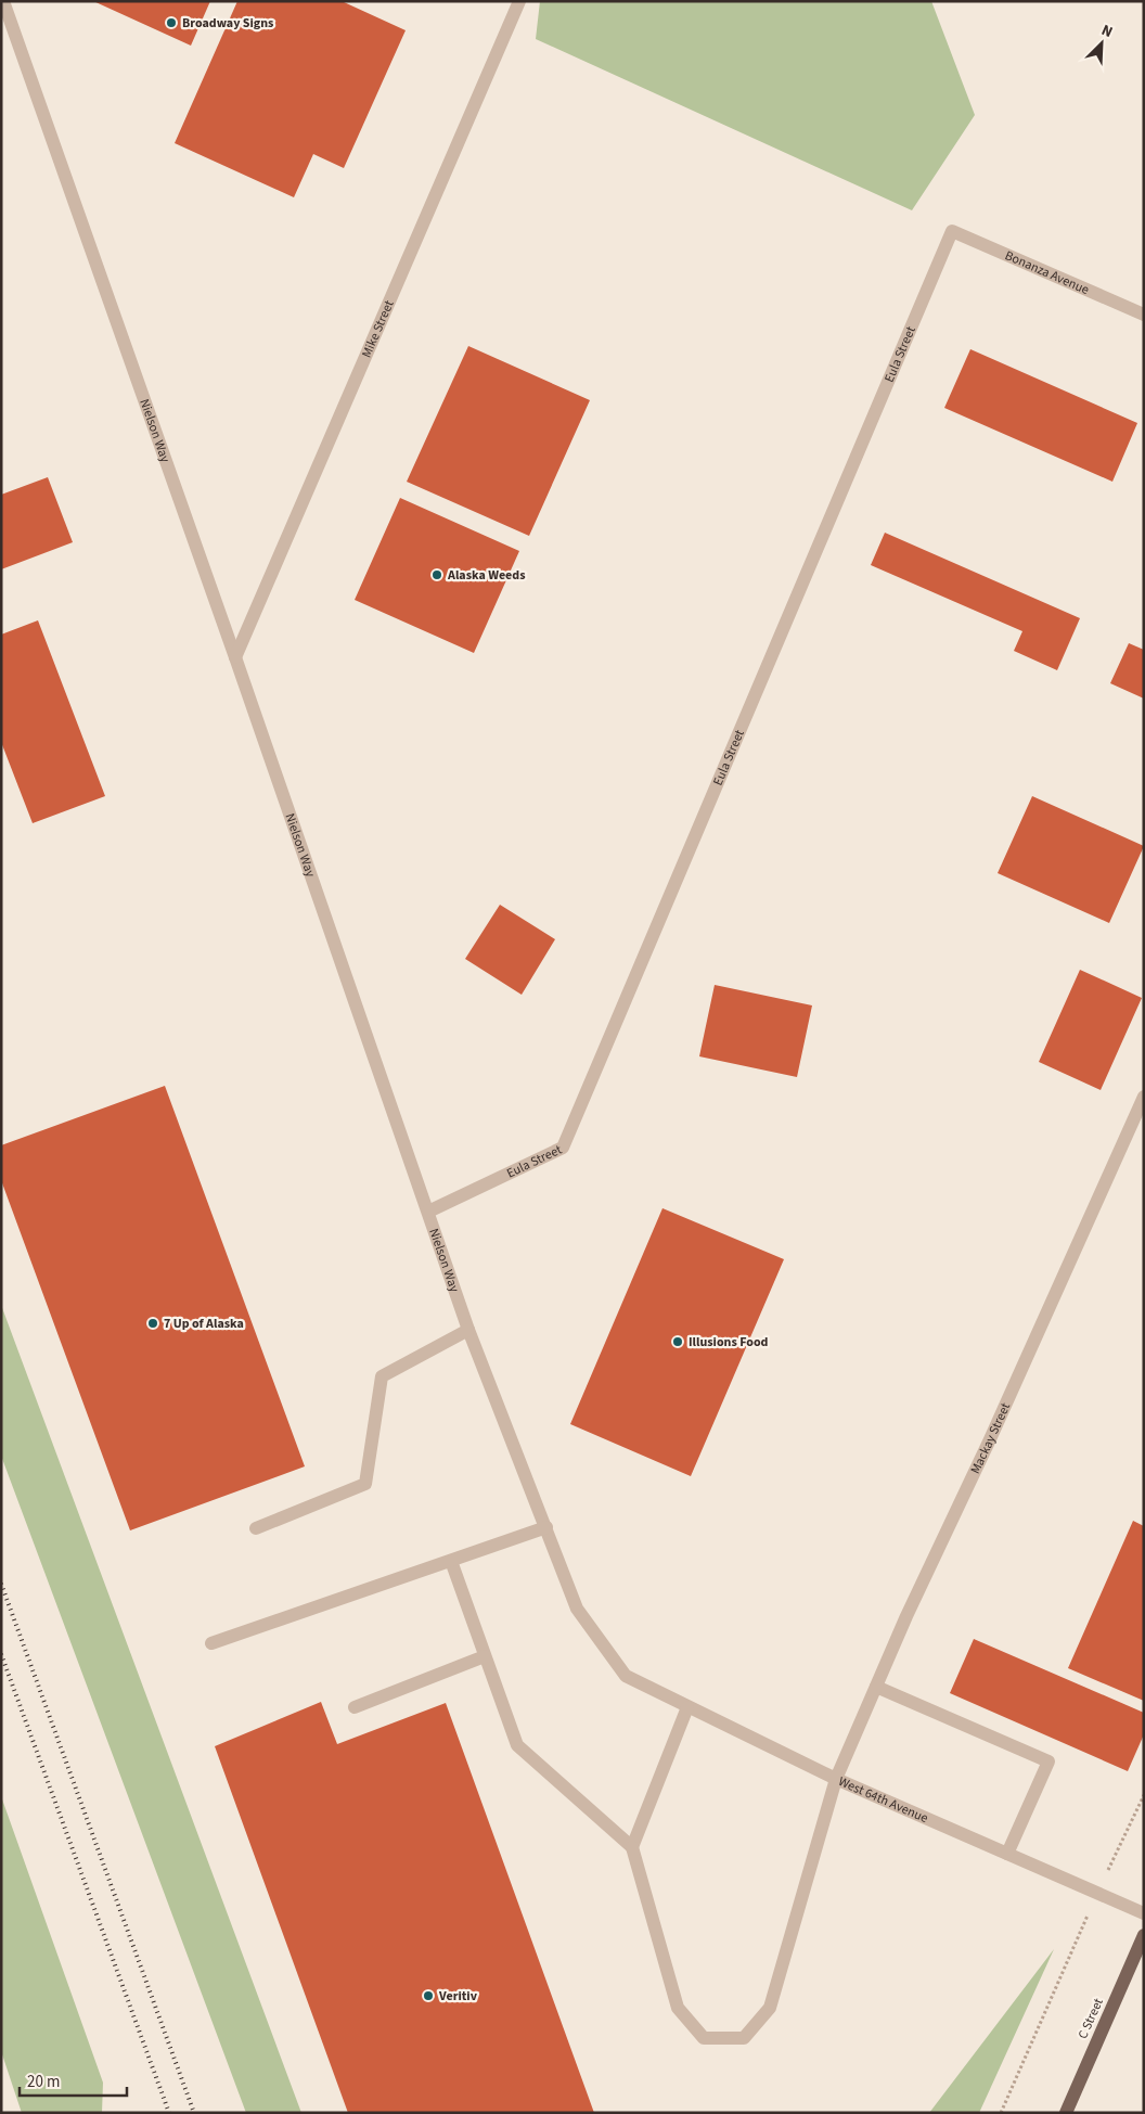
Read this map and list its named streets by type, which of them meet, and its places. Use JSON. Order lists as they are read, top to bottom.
{
  "streets": {
    "main road": ["C Street"],
    "street": [
      "Bonanza Avenue",
      "Mike Street",
      "Eula Street",
      "Nielson Way",
      "Mackay Street",
      "West 64th Avenue"
    ]
  },
  "crossings": [
    ["Bonanza Avenue", "Eula Street"],
    ["Mike Street", "Nielson Way"],
    ["Eula Street", "Nielson Way"],
    ["Nielson Way", "West 64th Avenue"],
    ["Mackay Street", "West 64th Avenue"]
  ],
  "places": [
    "Broadway Signs",
    "Alaska Weeds",
    "7 Up of Alaska",
    "Illusions Food",
    "Veritiv"
  ],
  "scale_bar": "20 m",
  "north": "top right"
}
